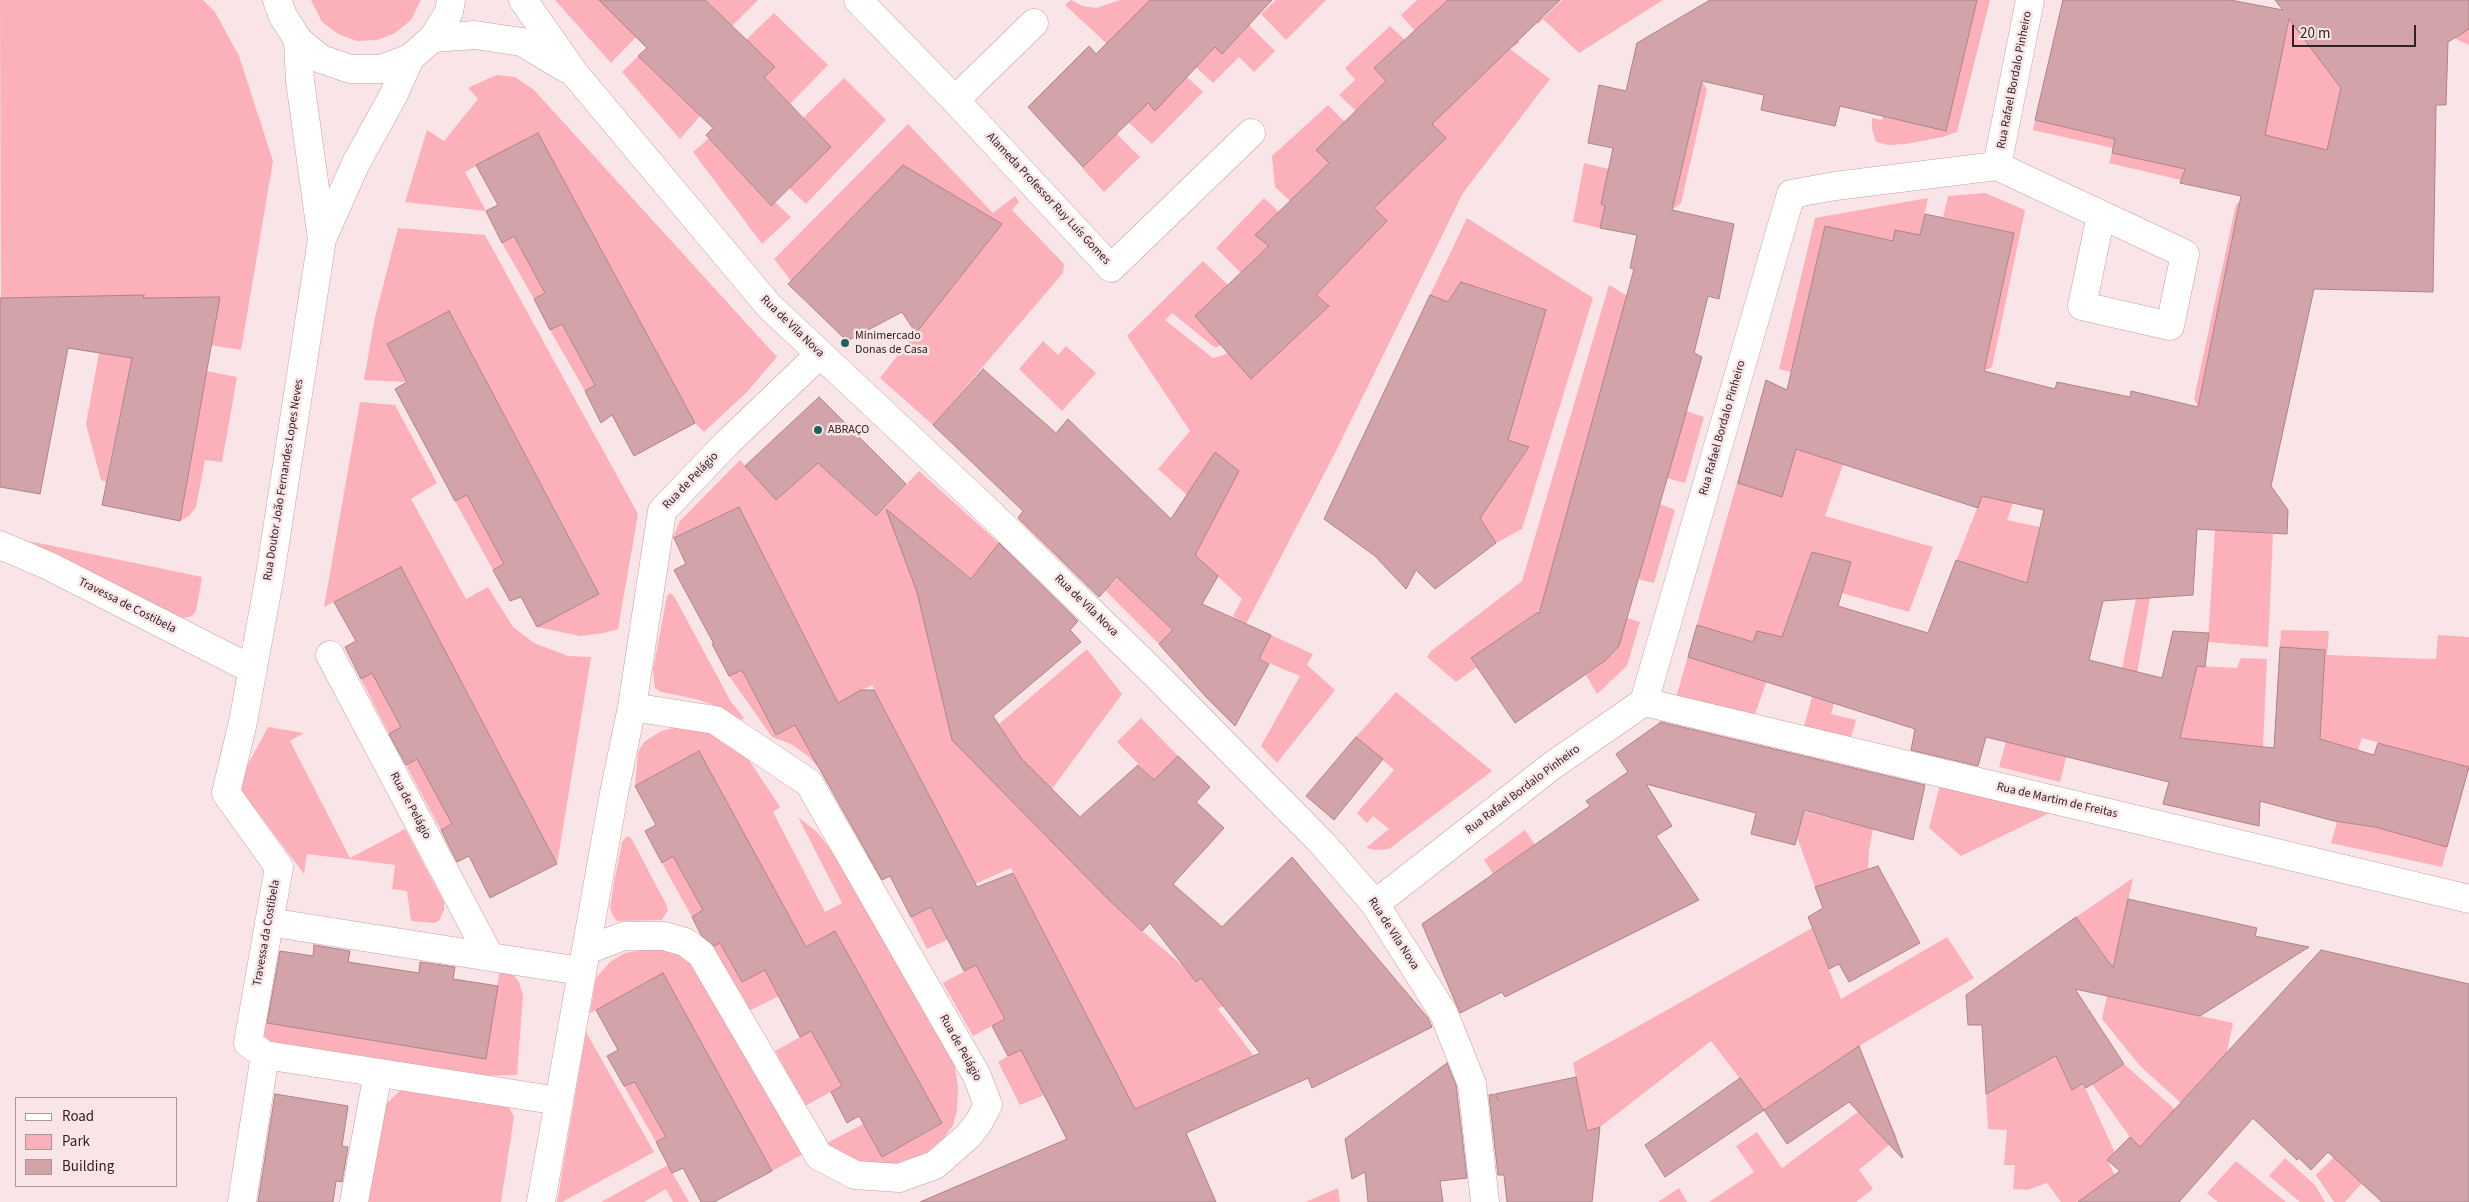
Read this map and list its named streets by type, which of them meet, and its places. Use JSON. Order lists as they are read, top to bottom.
{
  "streets": {
    "street": [
      "Rua Rafael Bordalo Pinheiro",
      "Alameda Professor Ruy Luís Gomes",
      "Rua de Vila Nova",
      "Rua Doutor João Fernandes Lopes Neves",
      "Rua de Pelágio",
      "Travessa de Costibela",
      "Rua de Martim de Freitas",
      "Travessa da Costibela"
    ]
  },
  "crossings": [
    ["Rua Rafael Bordalo Pinheiro", "Rua de Vila Nova"],
    ["Rua Rafael Bordalo Pinheiro", "Rua de Martim de Freitas"],
    ["Rua de Vila Nova", "Rua de Pelágio"],
    ["Rua Doutor João Fernandes Lopes Neves", "Travessa de Costibela"],
    ["Rua Doutor João Fernandes Lopes Neves", "Travessa da Costibela"],
    ["Rua de Pelágio", "Travessa da Costibela"]
  ],
  "places": ["Minimercado Donas de Casa", "ABRAÇO"],
  "legend": ["Road", "Park", "Building"],
  "scale_bar": "20 m"
}
